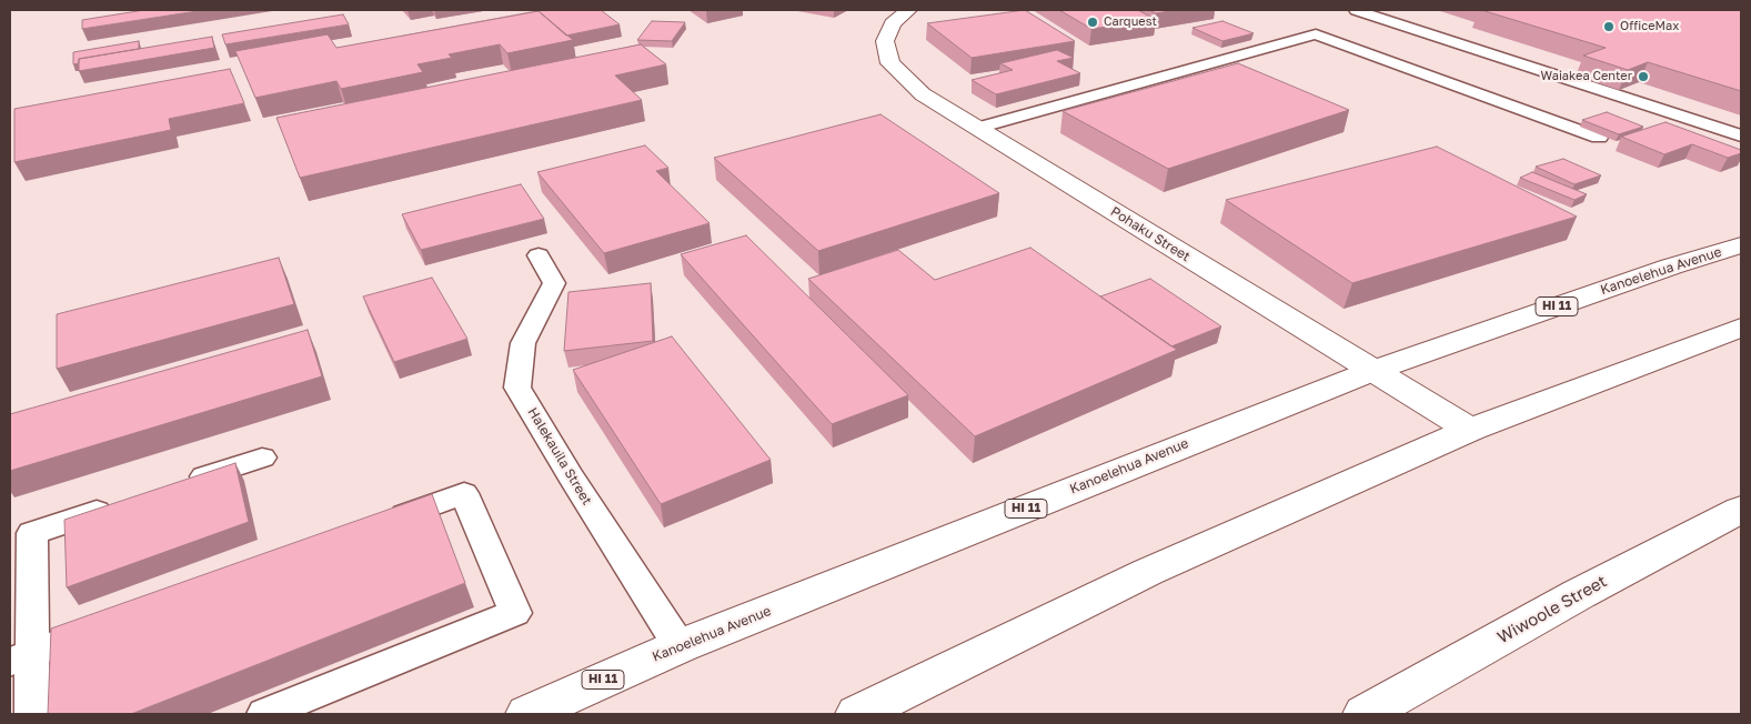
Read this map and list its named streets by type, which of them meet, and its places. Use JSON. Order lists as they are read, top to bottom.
{
  "streets": {
    "main road": [
      "Pohaku Street",
      "Kanoelehua Avenue",
      "HI 11",
      "Wiwoole Street"
    ],
    "lane": ["Halekauila Street"]
  },
  "crossings": [
    ["Pohaku Street", "Kanoelehua Avenue"],
    ["Kanoelehua Avenue", "Halekauila Street"]
  ],
  "places": ["Carquest", "OfficeMax", "Waiakea Center"]
}
